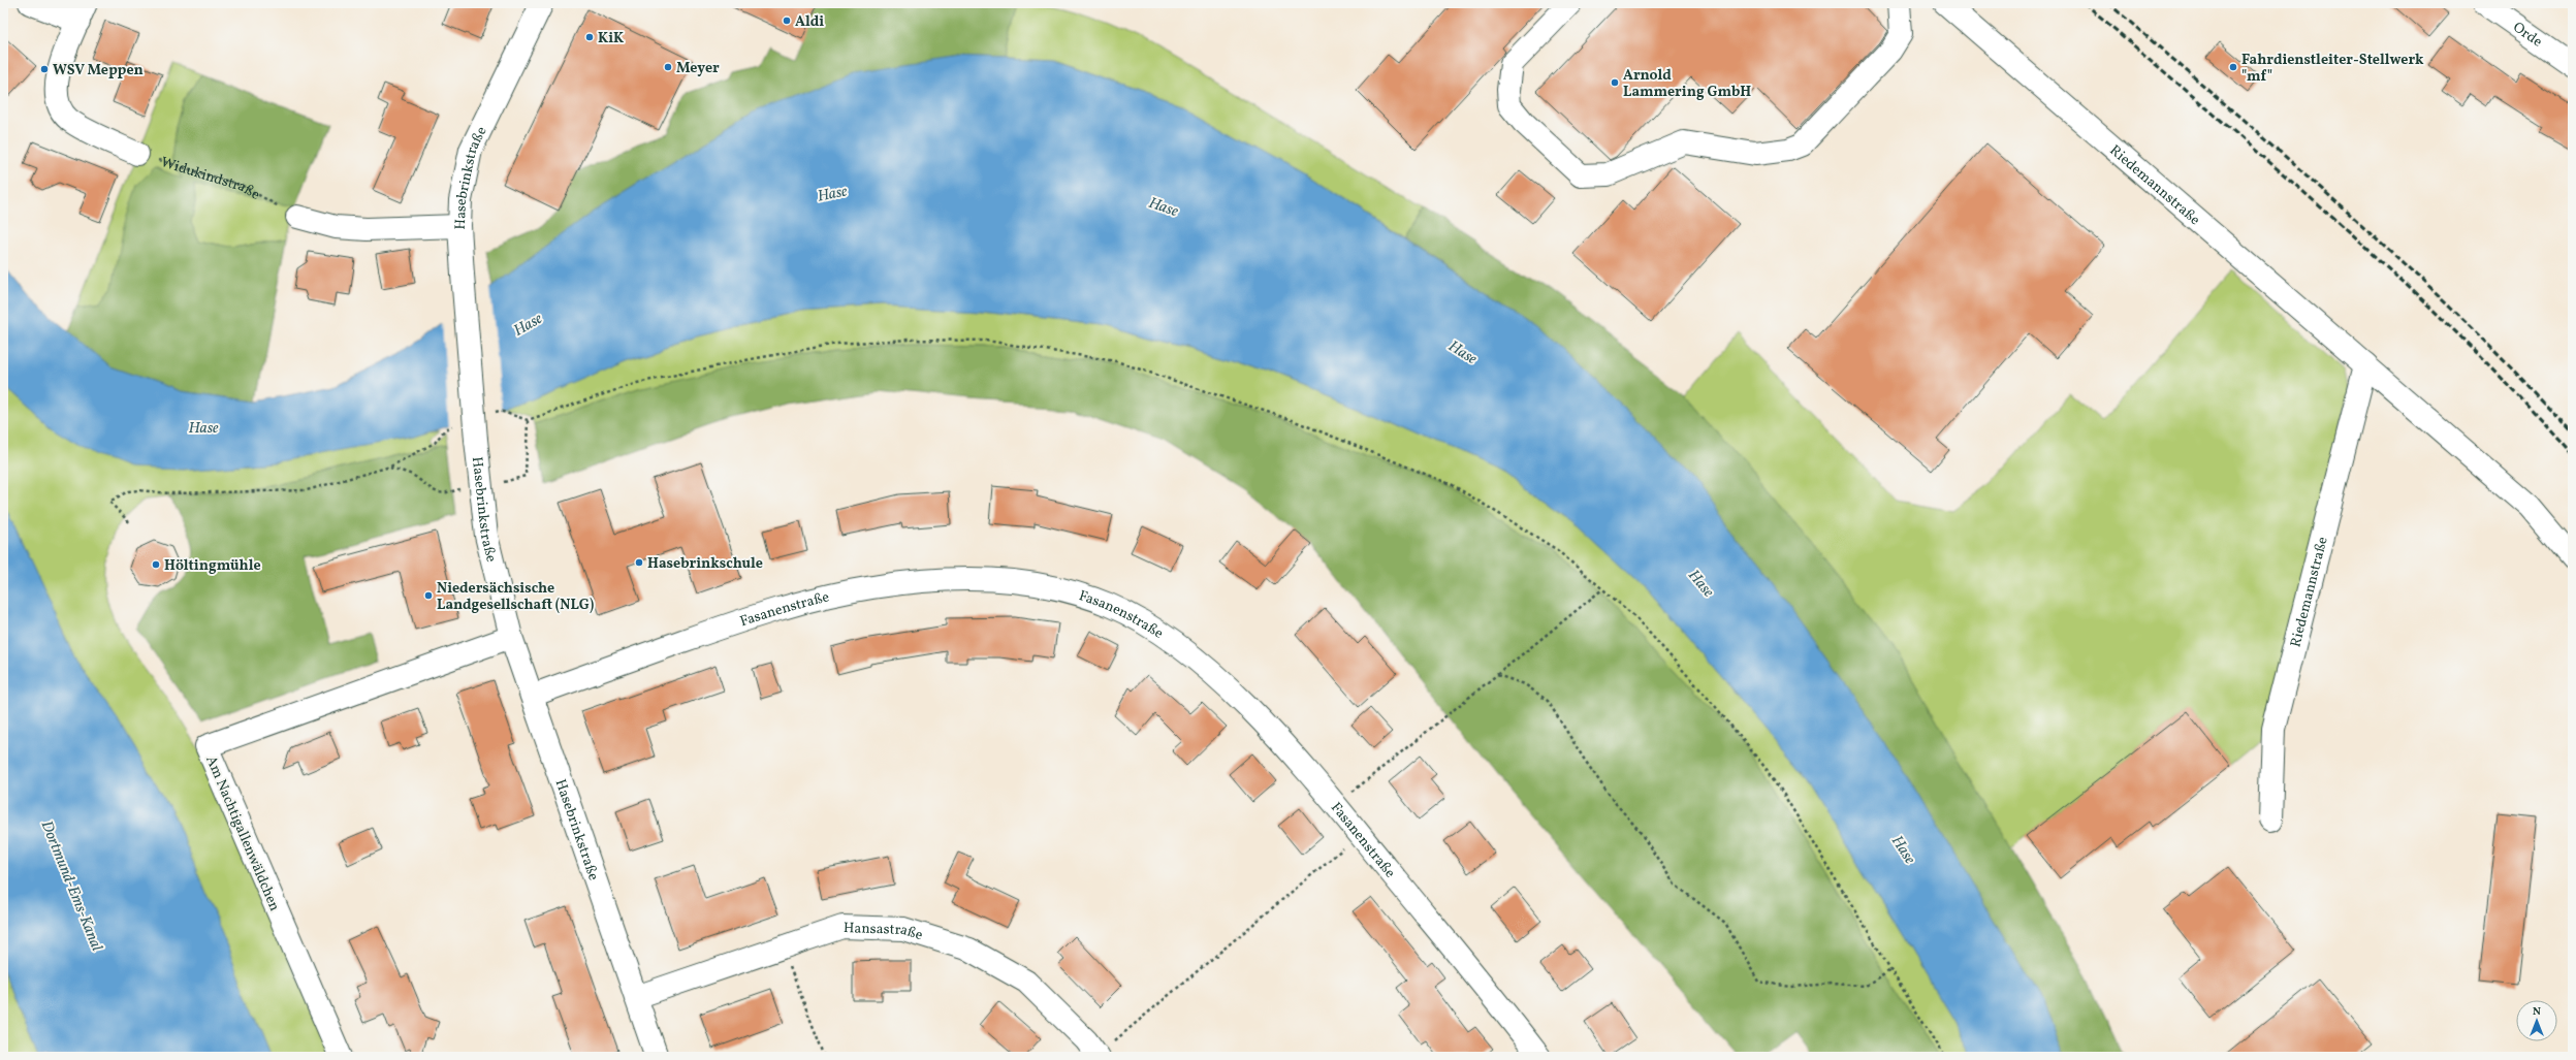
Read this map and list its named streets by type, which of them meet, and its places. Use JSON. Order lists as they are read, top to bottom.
{
  "streets": {
    "street": [
      "Orde",
      "Hasebrinkstraße",
      "Riedemannstraße",
      "Fasanenstraße",
      "Am Nachtigallenwäldchen",
      "Hansastraße"
    ],
    "path": ["Widukindstraße"]
  },
  "crossings": [
    ["Hasebrinkstraße", "Fasanenstraße"],
    ["Hasebrinkstraße", "Am Nachtigallenwäldchen"],
    ["Hasebrinkstraße", "Hansastraße"]
  ],
  "water": ["Hase", "Dortmund-Ems-Kanal"],
  "places": [
    "Aldi",
    "KiK",
    "Meyer",
    "Fahrdienstleiter-Stellwerk \"mf\"",
    "WSV Meppen",
    "Arnold Lammering GmbH",
    "Hasebrinkschule",
    "Höltingmühle",
    "Niedersächsische Landgesellschaft (NLG)"
  ],
  "north": "top"
}
